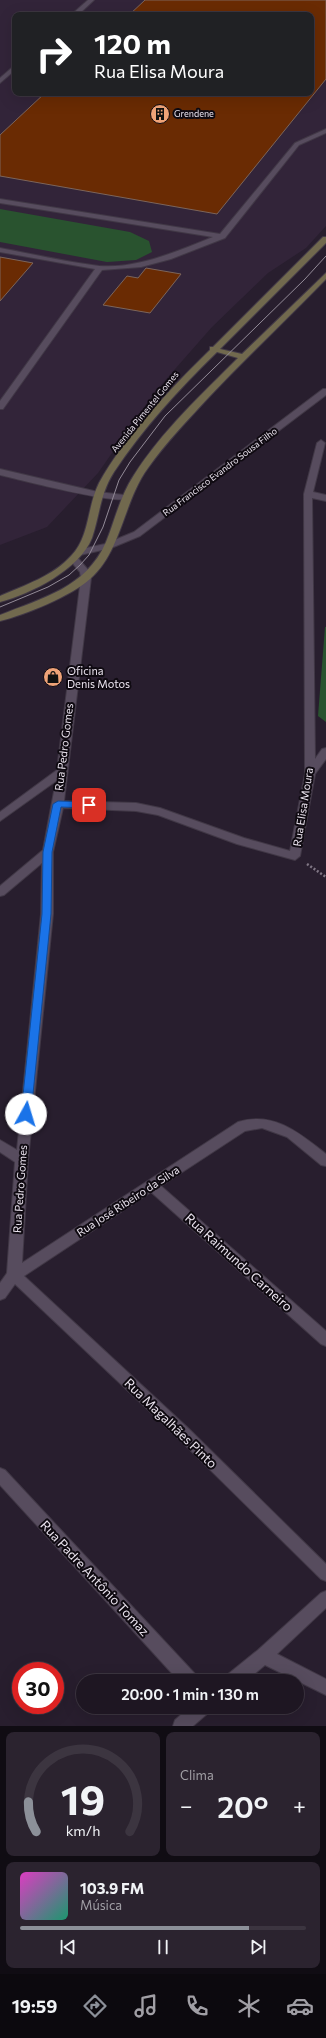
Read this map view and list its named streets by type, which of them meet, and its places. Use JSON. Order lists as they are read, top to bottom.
{
  "streets": {
    "main road": ["Avenida Pimentel Gomes"],
    "street": [
      "Rua Francisco Evandro Sousa Filho",
      "Rua Pedro Gomes",
      "Rua Elisa Moura",
      "Rua José Ribeiro da Silva",
      "Rua Raimundo Carneiro",
      "Rua Magalhães Pinto",
      "Rua Padre Antônio Tomaz"
    ]
  },
  "crossings": [
    ["Avenida Pimentel Gomes", "Rua Francisco Evandro Sousa Filho"],
    ["Rua Pedro Gomes", "Rua Elisa Moura"],
    ["Rua Pedro Gomes", "Rua José Ribeiro da Silva"],
    ["Rua Pedro Gomes", "Rua Magalhães Pinto"],
    ["Rua José Ribeiro da Silva", "Rua Raimundo Carneiro"],
    ["Rua José Ribeiro da Silva", "Rua Magalhães Pinto"]
  ],
  "places": {
    "building": ["Grendene"],
    "shop": ["Oficina Denis Motos"]
  },
  "page": {
    "turn": ["120 m", "Rua Elisa Moura"],
    "limit": "30",
    "trip": "20:00 · 1 min · 130 m",
    "tile": "Clima",
    "heat": ["−", "20°", "+"],
    "song": ["103.9 FM", "Música"],
    "tabs": "19:59",
    "gauge": ["19", "km/h"]
  }
}
